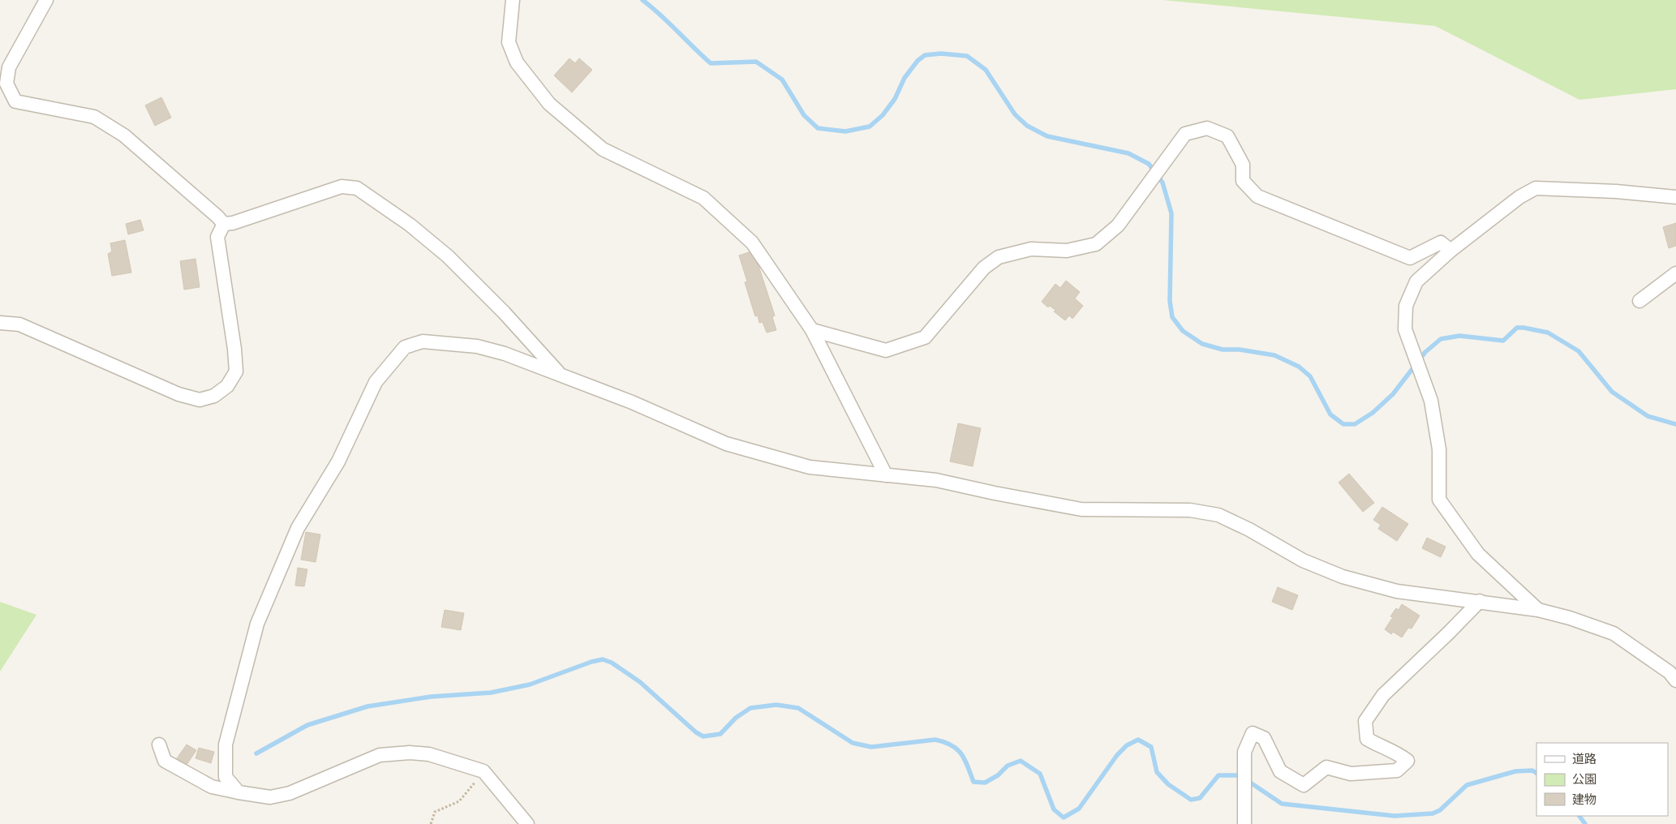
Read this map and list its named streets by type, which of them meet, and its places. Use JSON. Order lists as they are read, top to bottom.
{
  "legend": ["道路", "公園", "建物"]
}
